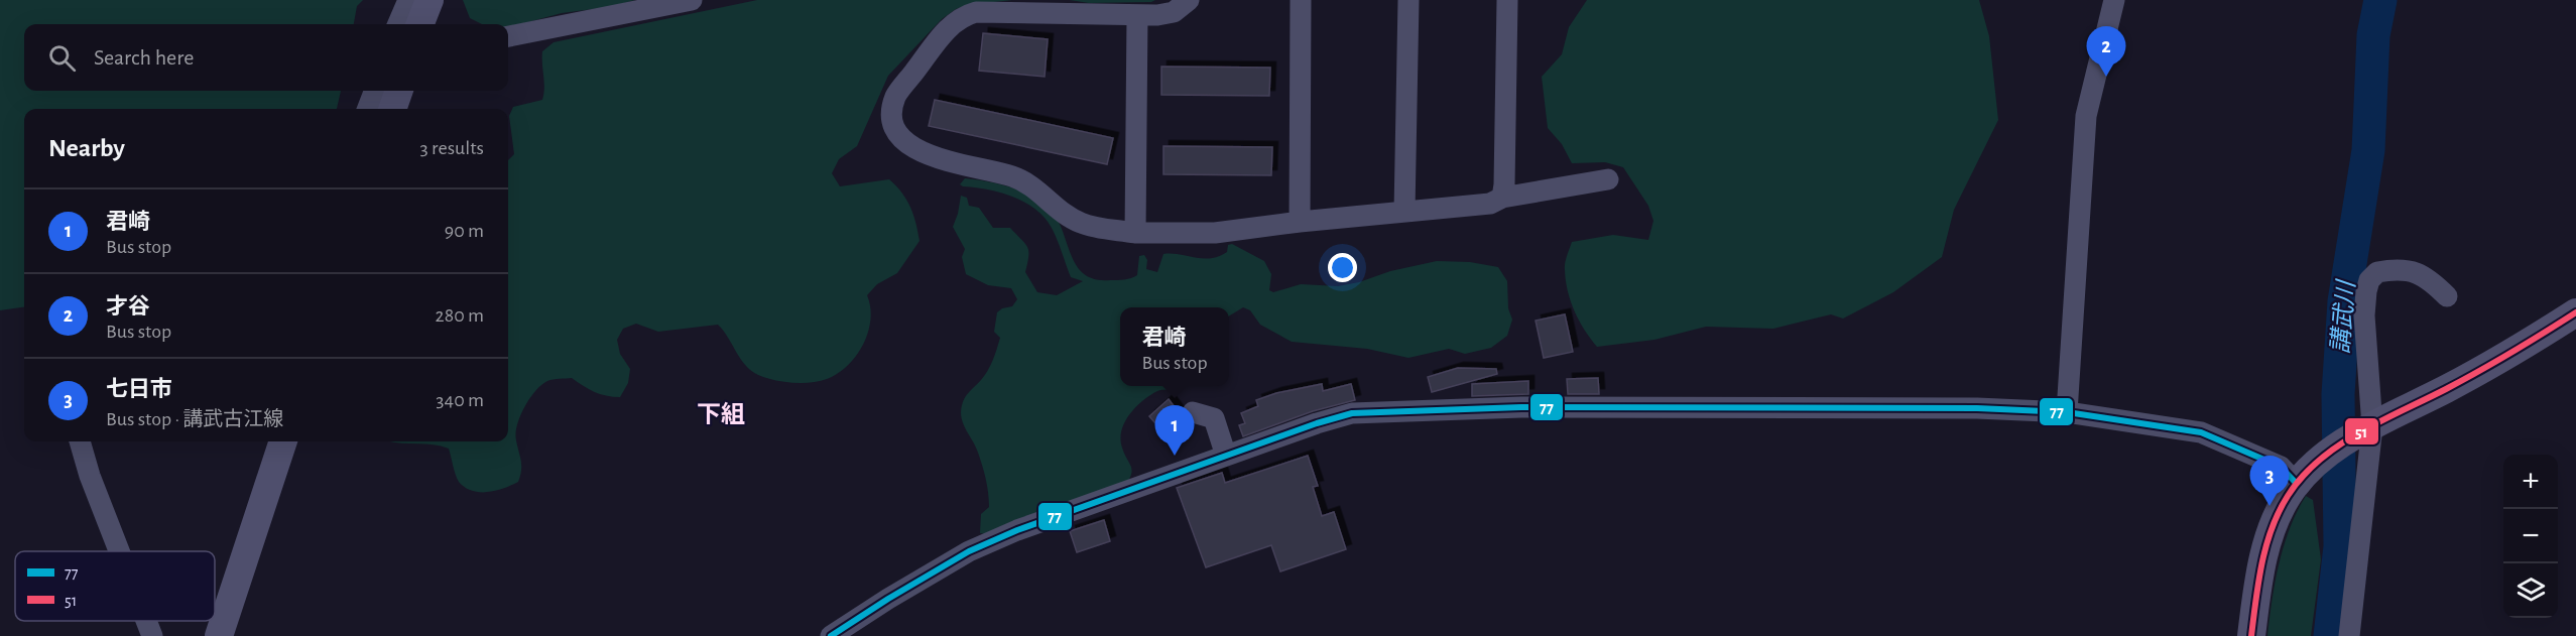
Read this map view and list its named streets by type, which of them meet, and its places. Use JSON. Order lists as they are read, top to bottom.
{
  "districts": ["下組"],
  "water": ["講武川"],
  "lines": ["transit line 51", "transit line 77"],
  "legend": ["77", "51"],
  "page": {
    "search": "Search here",
    "pins": ["2", "1", "3"],
    "heading": ["Nearby", "3 results"],
    "list": [
      {
        "mark": "1",
        "name": "君崎",
        "note": "Bus stop",
        "value": "90 m"
      },
      {
        "mark": "2",
        "name": "才谷",
        "note": "Bus stop",
        "value": "280 m"
      },
      {
        "mark": "3",
        "name": "七日市",
        "note": "Bus stop · 講武古江線",
        "value": "340 m"
      }
    ],
    "popup": ["君崎", "Bus stop"],
    "map_buttons": ["+", "−"]
  }
}
